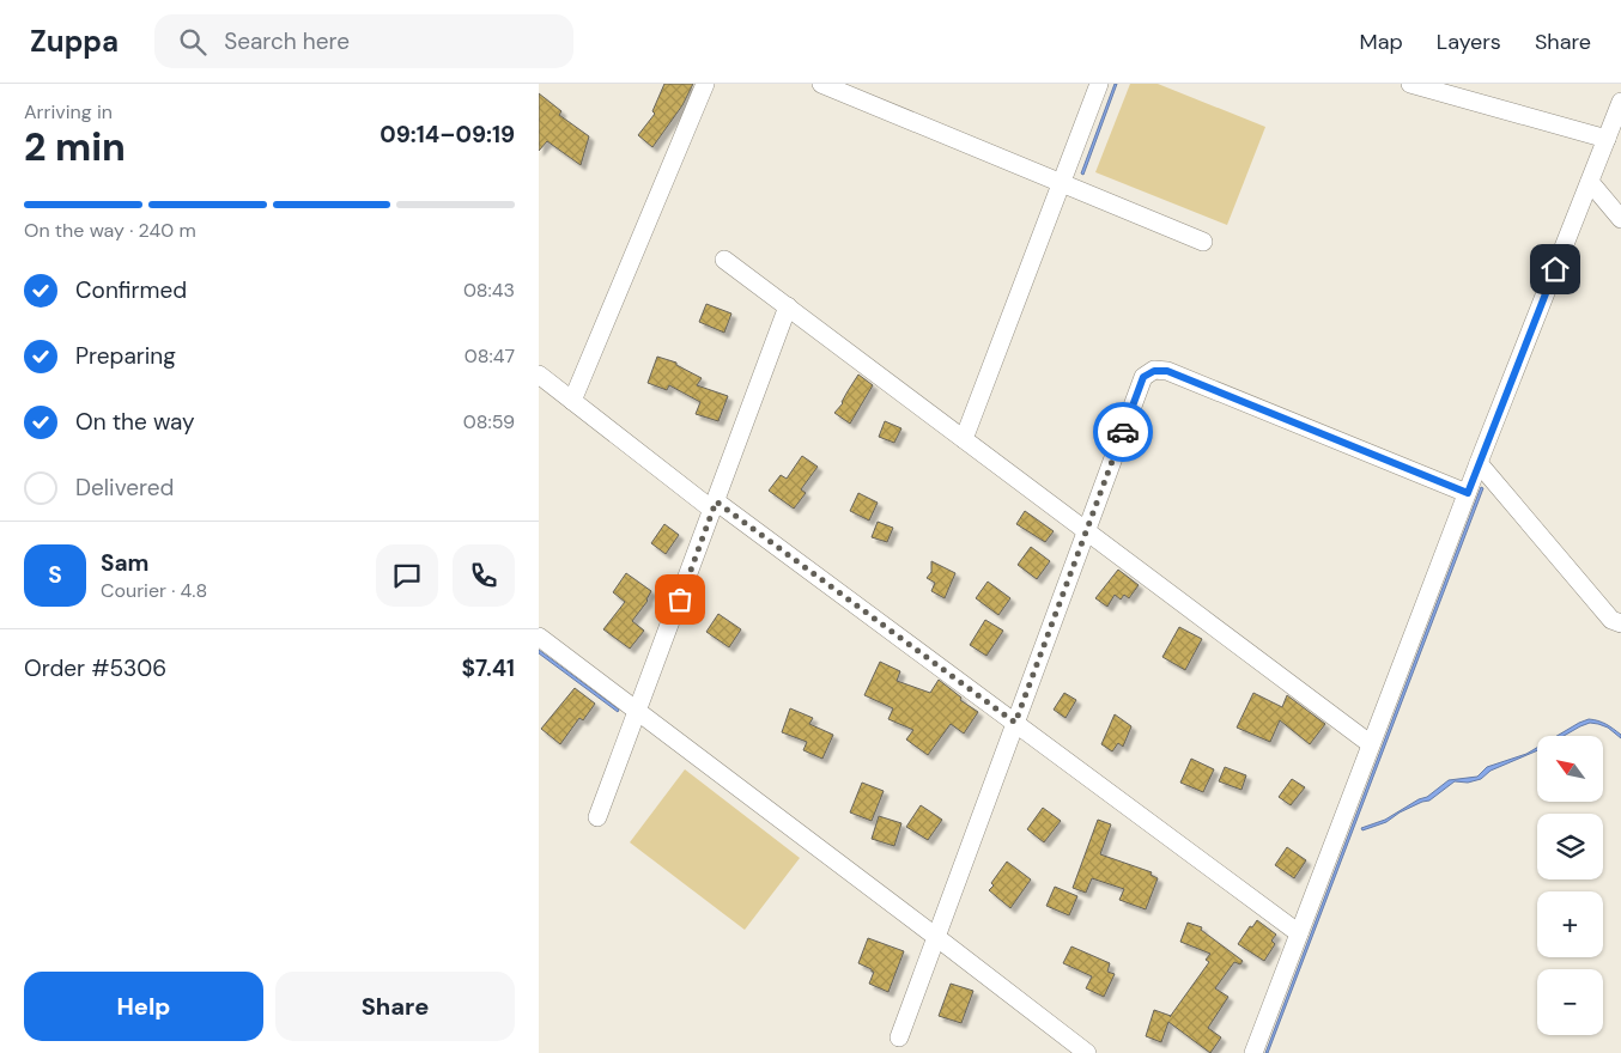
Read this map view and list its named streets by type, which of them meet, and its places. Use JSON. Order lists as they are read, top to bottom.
{
  "north": "top left",
  "page": {
    "header": "Zuppa",
    "search": "Search here",
    "nav": ["Map", "Layers", "Share"],
    "heading": ["2 min", "Arriving in", "09:14–09:19"],
    "panel": [
      "Sam",
      "Courier · 4.8",
      "Order #5306",
      "$7.41"
    ],
    "bar": "On the way · 240 m",
    "list": [
      ["Confirmed", "08:43"],
      ["Preparing", "08:47"],
      ["On the way", "08:59"],
      "Delivered"
    ],
    "round": "S",
    "map_buttons": ["+", "−"],
    "buttons": ["Help", "Share"]
  }
}
